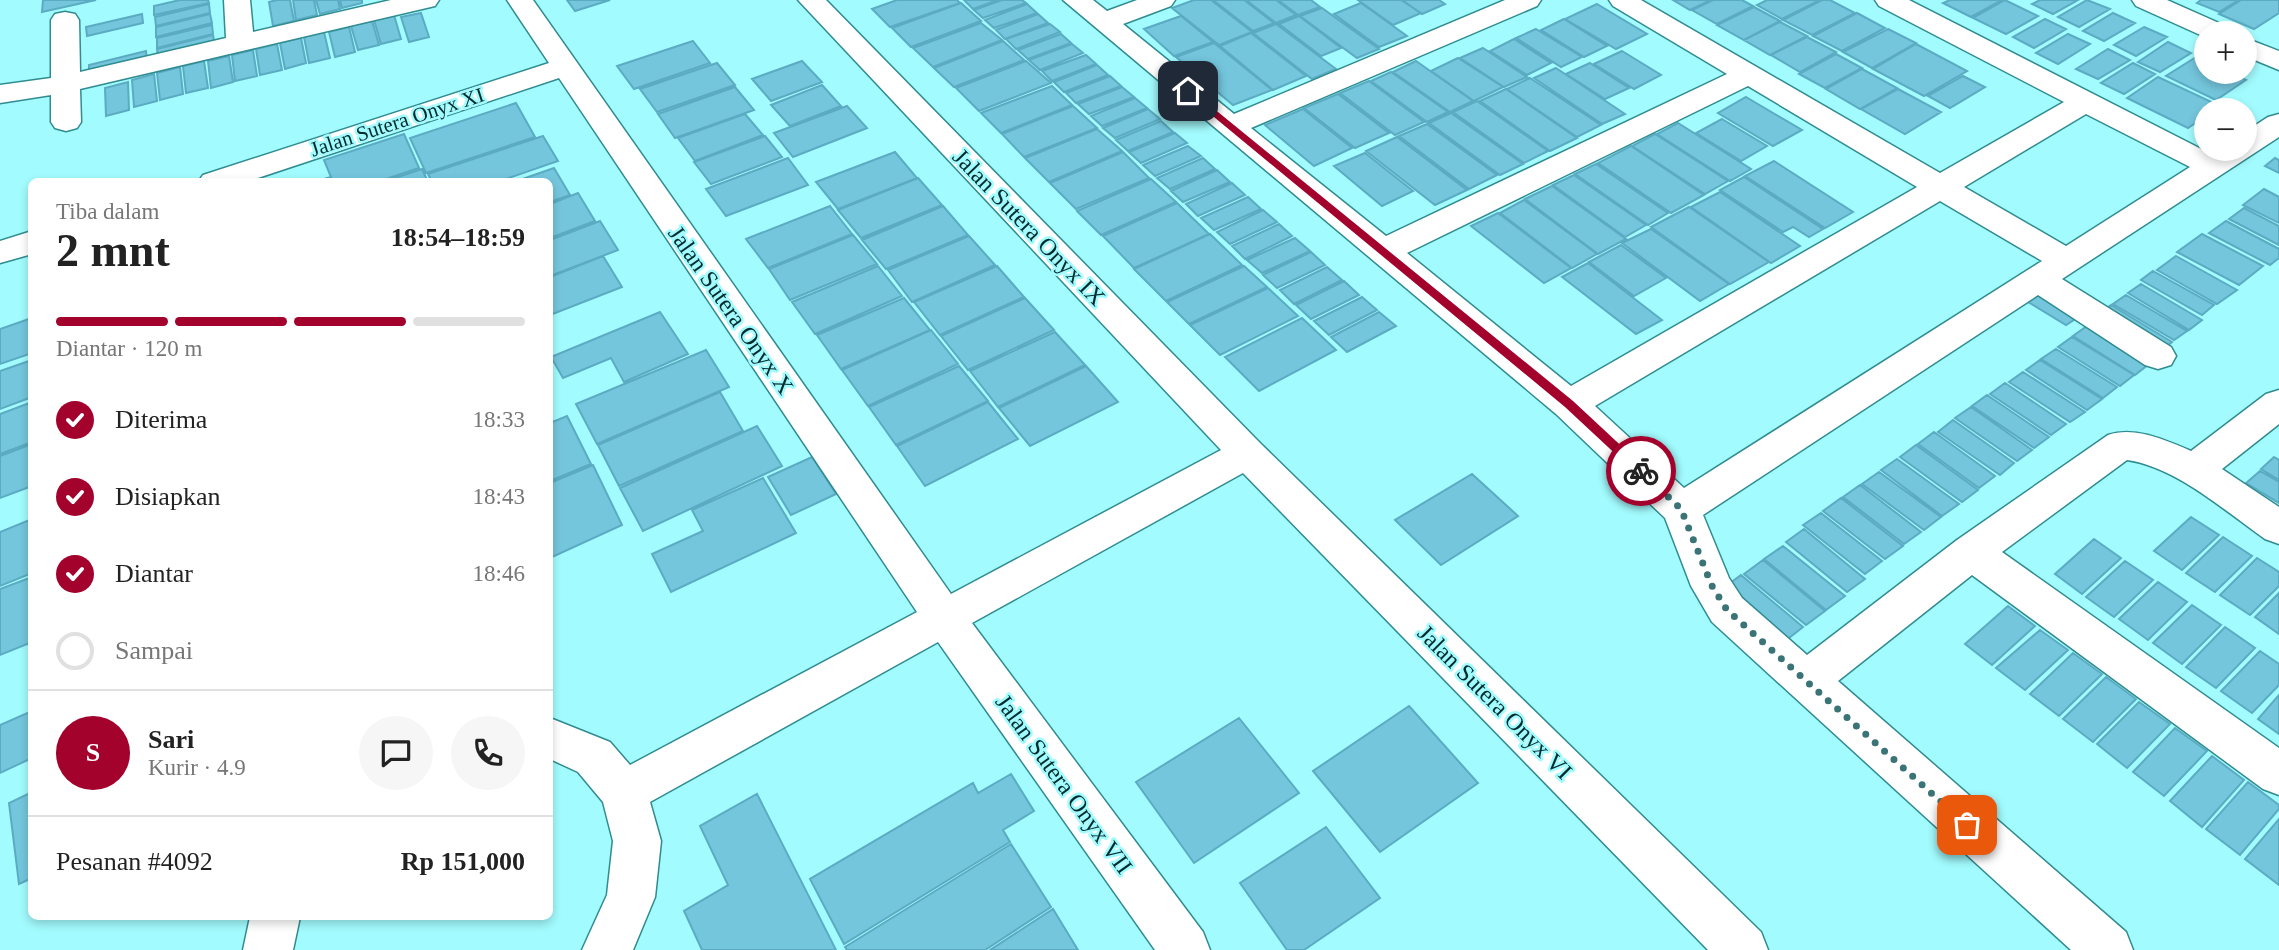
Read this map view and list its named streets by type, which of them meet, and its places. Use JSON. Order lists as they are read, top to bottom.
{
  "streets": {
    "street": [
      "Jalan Sutera Onyx XI",
      "Jalan Sutera Onyx IX",
      "Jalan Sutera Onyx X",
      "Jalan Sutera Onyx VI",
      "Jalan Sutera Onyx VII"
    ]
  },
  "crossings": [
    ["Jalan Sutera Onyx XI", "Jalan Sutera Onyx X"],
    ["Jalan Sutera Onyx IX", "Jalan Sutera Onyx VI"],
    ["Jalan Sutera Onyx X", "Jalan Sutera Onyx VII"]
  ],
  "page": {
    "map_buttons": ["+", "−"],
    "heading": ["2 mnt", "Tiba dalam", "18:54–18:59"],
    "panel": [
      "Sari",
      "Kurir · 4.9",
      "Pesanan #4092",
      "Rp 151,000"
    ],
    "bar": "Diantar · 120 m",
    "list": [
      ["Diterima", "18:33"],
      ["Disiapkan", "18:43"],
      ["Diantar", "18:46"],
      "Sampai"
    ],
    "round": "S"
  }
}
